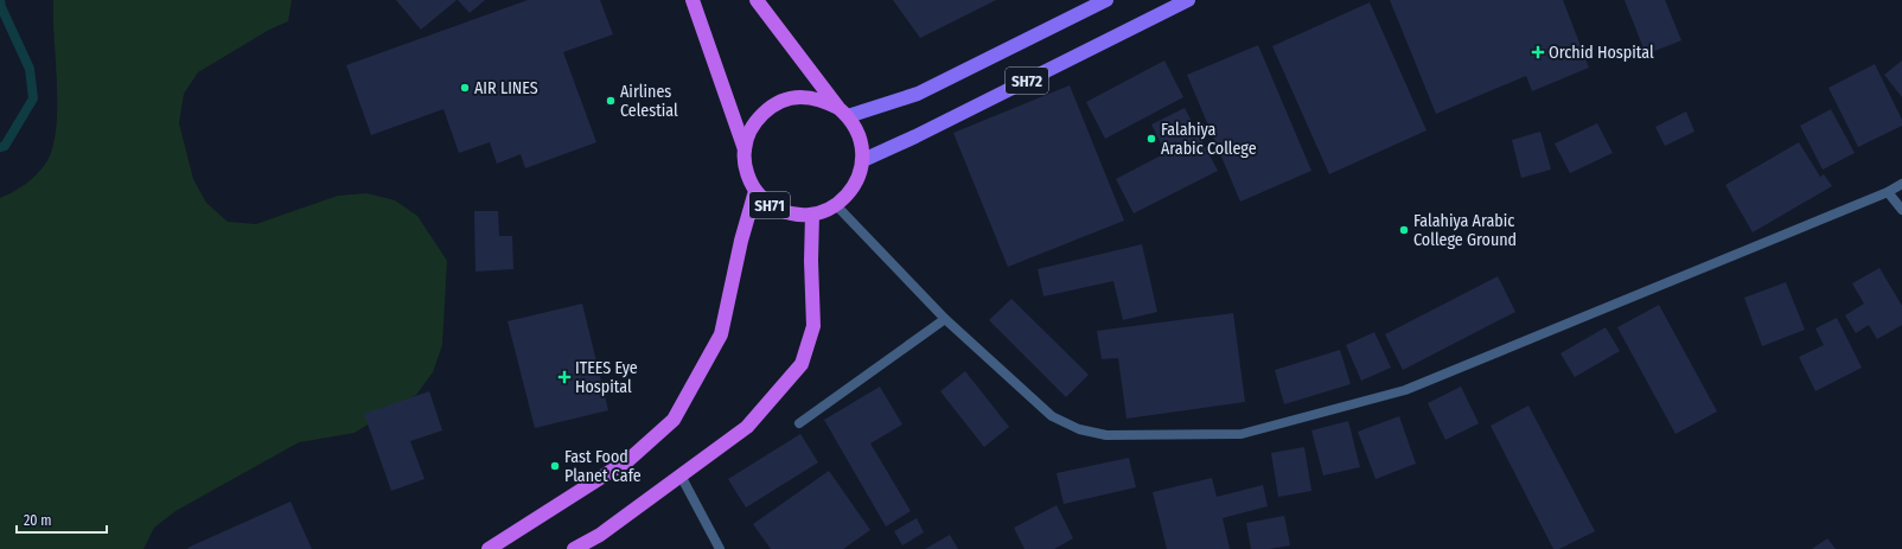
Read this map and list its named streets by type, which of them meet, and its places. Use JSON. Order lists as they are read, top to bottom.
{
  "streets": {
    "highway": ["SH71"],
    "main road": ["SH72"]
  },
  "crossings": [
    ["SH72", "SH71"]
  ],
  "places": {
    "health": ["Orchid Hospital", "ITEES Eye Hospital"],
    "other": [
      "AIR LINES",
      "Airlines Celestial",
      "Falahiya Arabic College",
      "Falahiya Arabic College Ground",
      "Fast Food Planet Cafe"
    ]
  },
  "scale_bar": "20 m"
}
